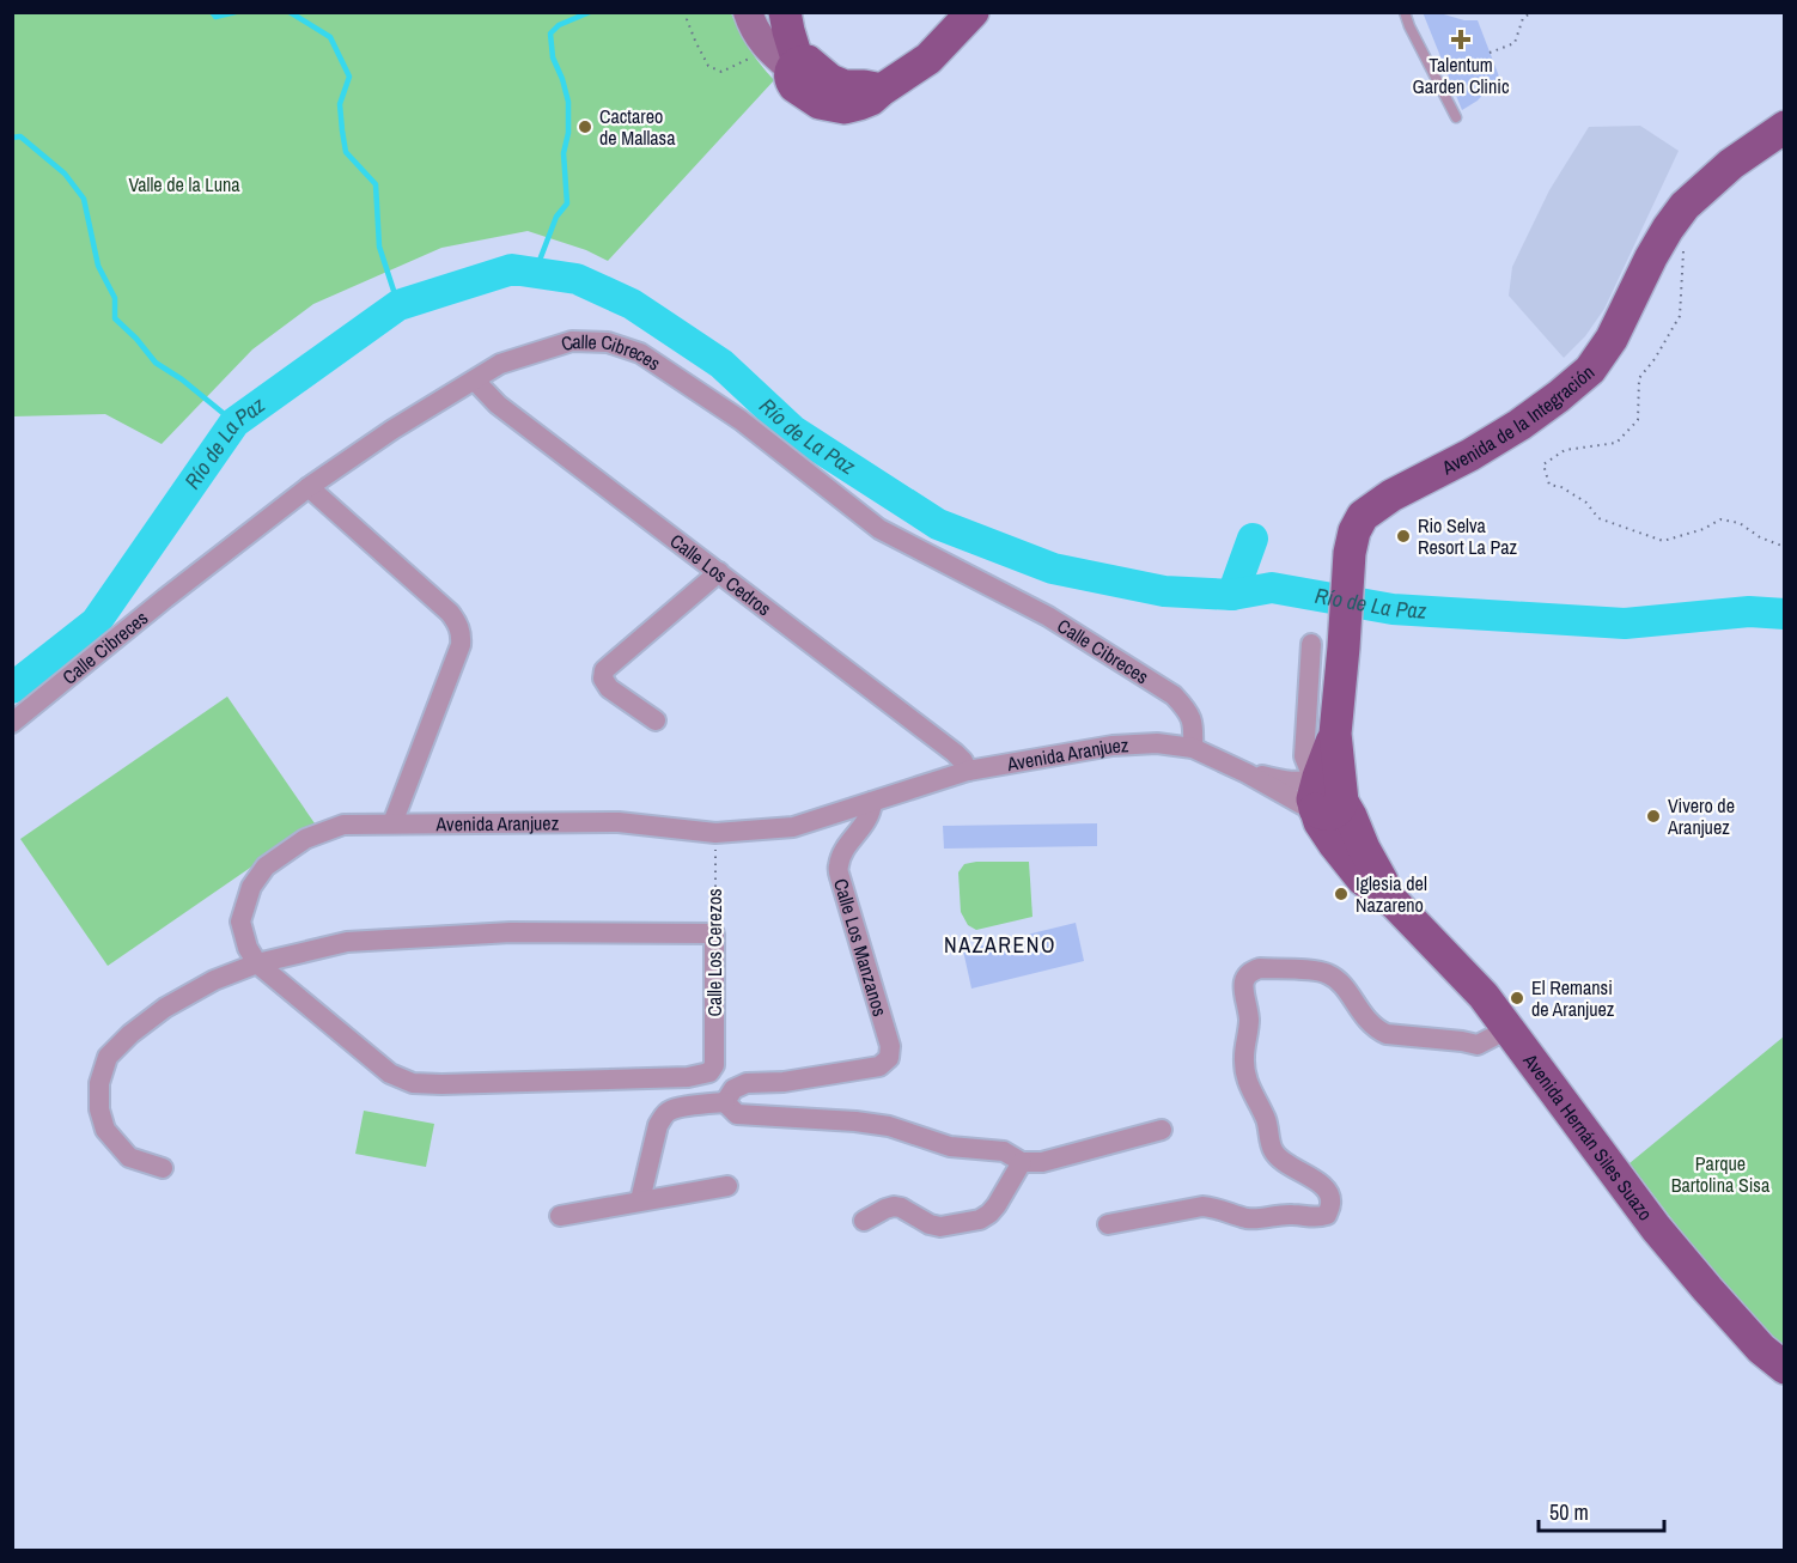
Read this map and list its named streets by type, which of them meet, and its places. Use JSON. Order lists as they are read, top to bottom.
{
  "streets": {
    "main road": ["Avenida de la Integración", "Avenida Hernán Siles Suazo"],
    "street": [
      "Calle Cibreces",
      "Calle Los Cedros",
      "Avenida Aranjuez",
      "Calle Los Manzanos",
      "Calle Los Cerezos"
    ]
  },
  "crossings": [
    ["Calle Cibreces", "Calle Los Cedros"],
    ["Calle Cibreces", "Avenida Aranjuez"],
    ["Avenida de la Integración", "Avenida Aranjuez"],
    ["Avenida de la Integración", "Avenida Hernán Siles Suazo"],
    ["Calle Los Cedros", "Avenida Aranjuez"],
    ["Avenida Aranjuez", "Calle Los Manzanos"],
    ["Avenida Aranjuez", "Calle Los Cerezos"],
    ["Avenida Aranjuez", "Avenida Hernán Siles Suazo"]
  ],
  "districts": ["NAZARENO"],
  "water": ["Río de La Paz"],
  "parks": ["Valle de la Luna", "Parque Bartolina Sisa"],
  "places": {
    "health": ["Talentum Garden Clinic"],
    "other": [
      "Cactareo de Mallasa",
      "Rio Selva Resort La Paz",
      "Vivero de Aranjuez",
      "Iglesia del Nazareno",
      "El Remansi de Aranjuez"
    ]
  },
  "scale_bar": "50 m"
}
